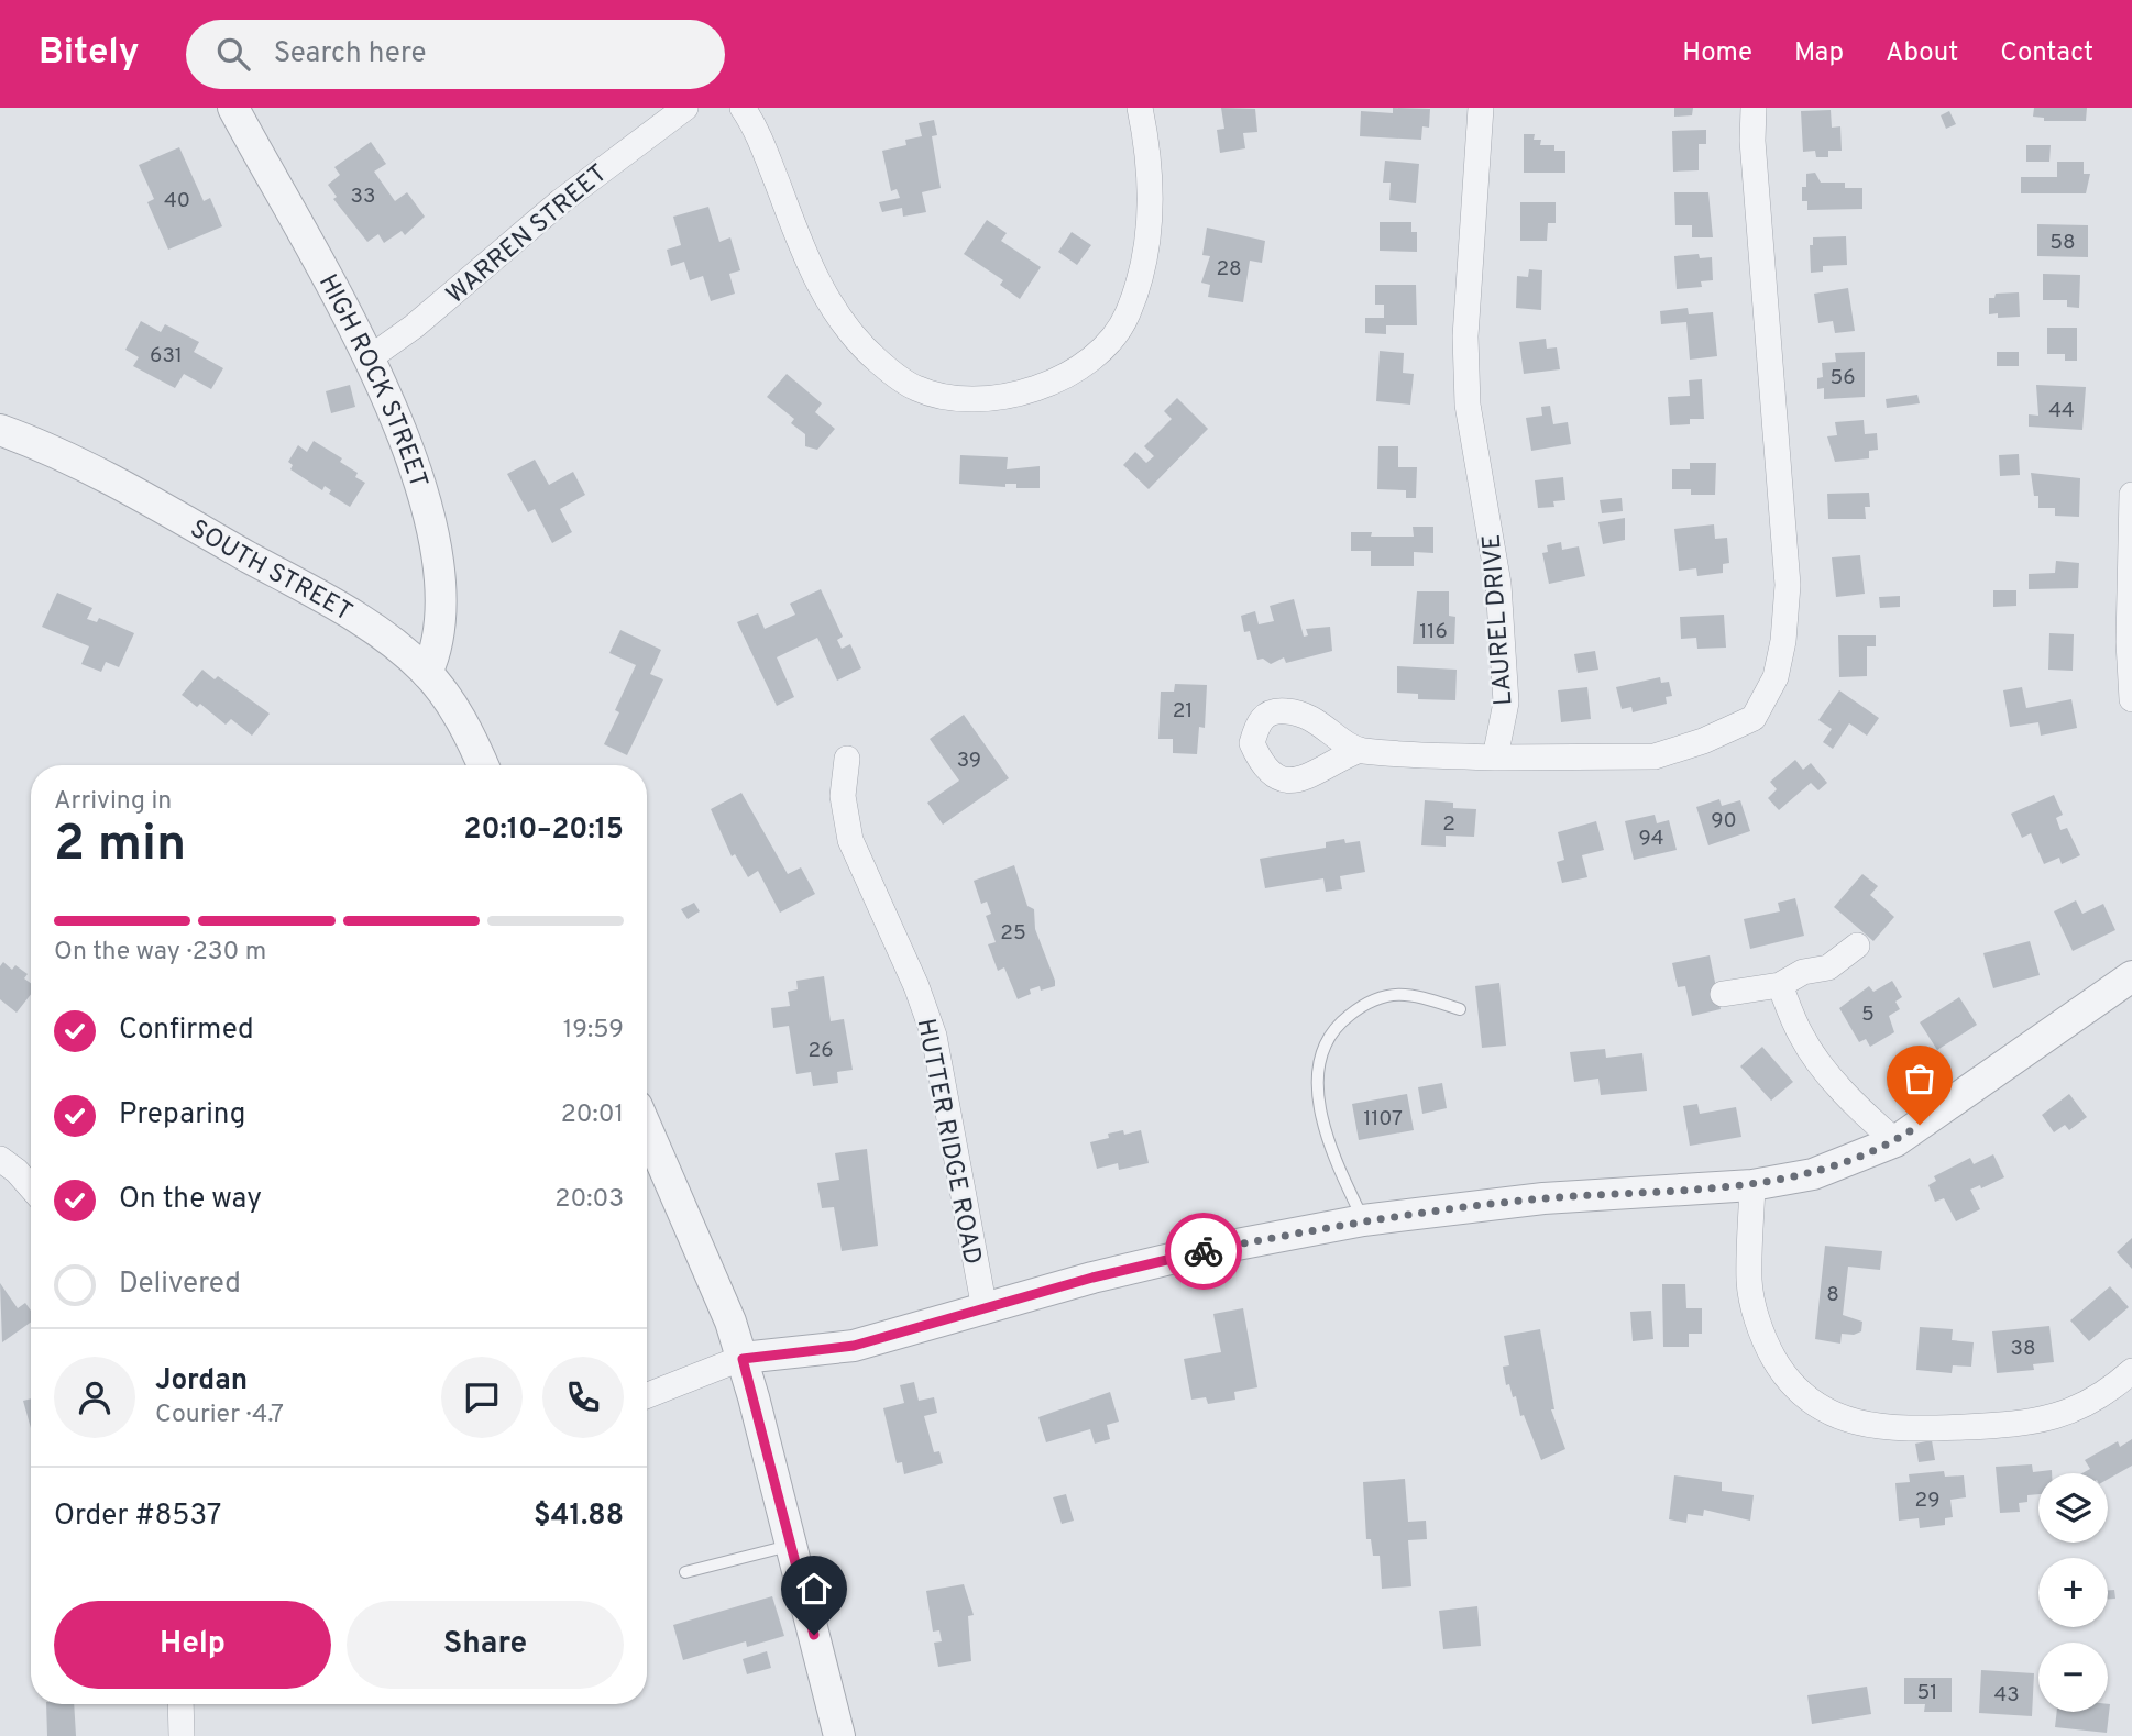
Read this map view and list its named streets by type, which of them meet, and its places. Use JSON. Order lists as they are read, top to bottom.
{
  "streets": {
    "street": [
      "WARREN STREET",
      "HIGH ROCK STREET",
      "SOUTH STREET",
      "LAUREL DRIVE",
      "HUTTER RIDGE ROAD"
    ]
  },
  "crossings": [
    ["WARREN STREET", "HIGH ROCK STREET"],
    ["HIGH ROCK STREET", "SOUTH STREET"]
  ],
  "house_numbers": [
    "33",
    "40",
    "58",
    "28",
    "631",
    "56",
    "44",
    "116",
    "21",
    "39",
    "90",
    "2",
    "94",
    "25",
    "5",
    "26",
    "1107",
    "8",
    "38",
    "29",
    "51",
    "43"
  ],
  "page": {
    "header": "Bitely",
    "search": "Search here",
    "nav": [
      "Home",
      "Map",
      "About",
      "Contact"
    ],
    "heading": ["2 min", "Arriving in", "20:10–20:15"],
    "panel": [
      "Jordan",
      "Courier · 4.7",
      "Order #8537",
      "$41.88"
    ],
    "bar": "On the way · 230 m",
    "list": [
      ["Confirmed", "19:59"],
      ["Preparing", "20:01"],
      ["On the way", "20:03"],
      "Delivered"
    ],
    "map_buttons": ["+", "−"],
    "buttons": ["Help", "Share"]
  }
}
